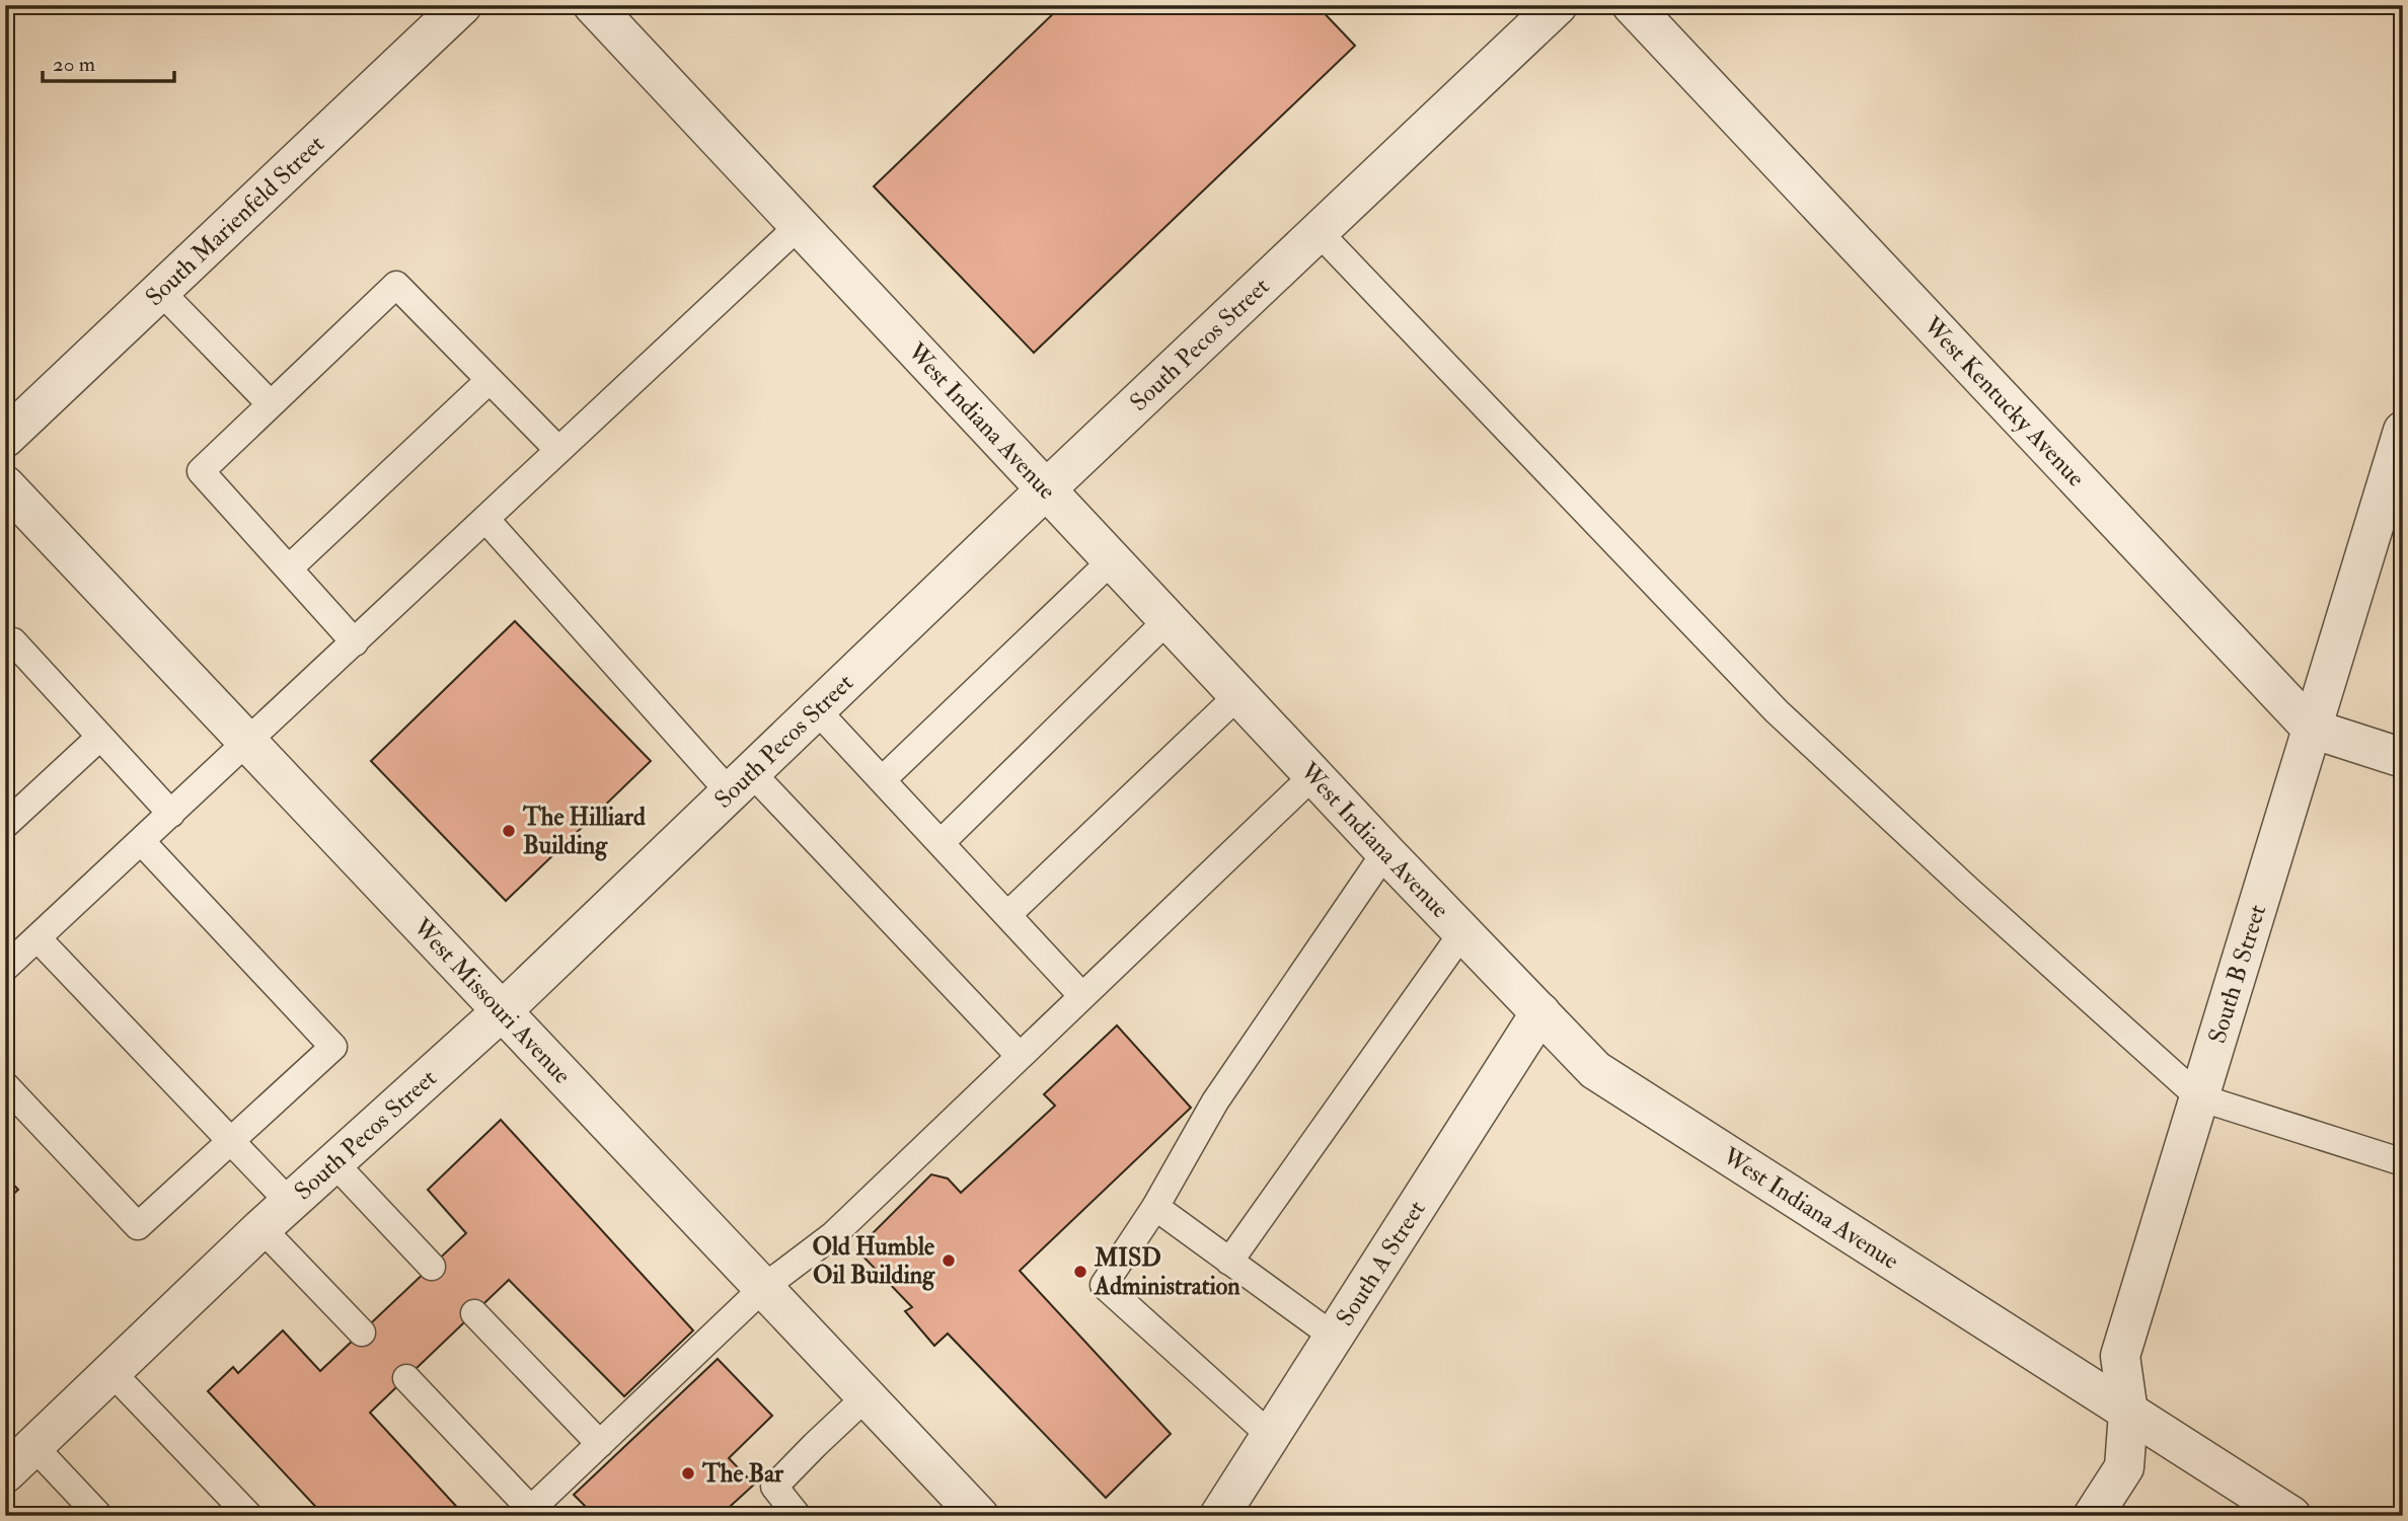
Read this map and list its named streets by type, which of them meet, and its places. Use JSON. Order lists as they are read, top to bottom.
{
  "streets": {
    "street": [
      "South Marienfeld Street",
      "South Pecos Street",
      "West Kentucky Avenue",
      "West Indiana Avenue",
      "South B Street",
      "West Missouri Avenue",
      "South A Street"
    ]
  },
  "crossings": [
    ["South Pecos Street", "West Indiana Avenue"],
    ["South Pecos Street", "West Missouri Avenue"],
    ["West Kentucky Avenue", "South B Street"],
    ["West Indiana Avenue", "South B Street"],
    ["West Indiana Avenue", "South A Street"]
  ],
  "places": [
    "The Hilliard Building",
    "Old Humble Oil Building",
    "MISD Administration",
    "The Bar"
  ],
  "scale_bar": "20 m"
}
